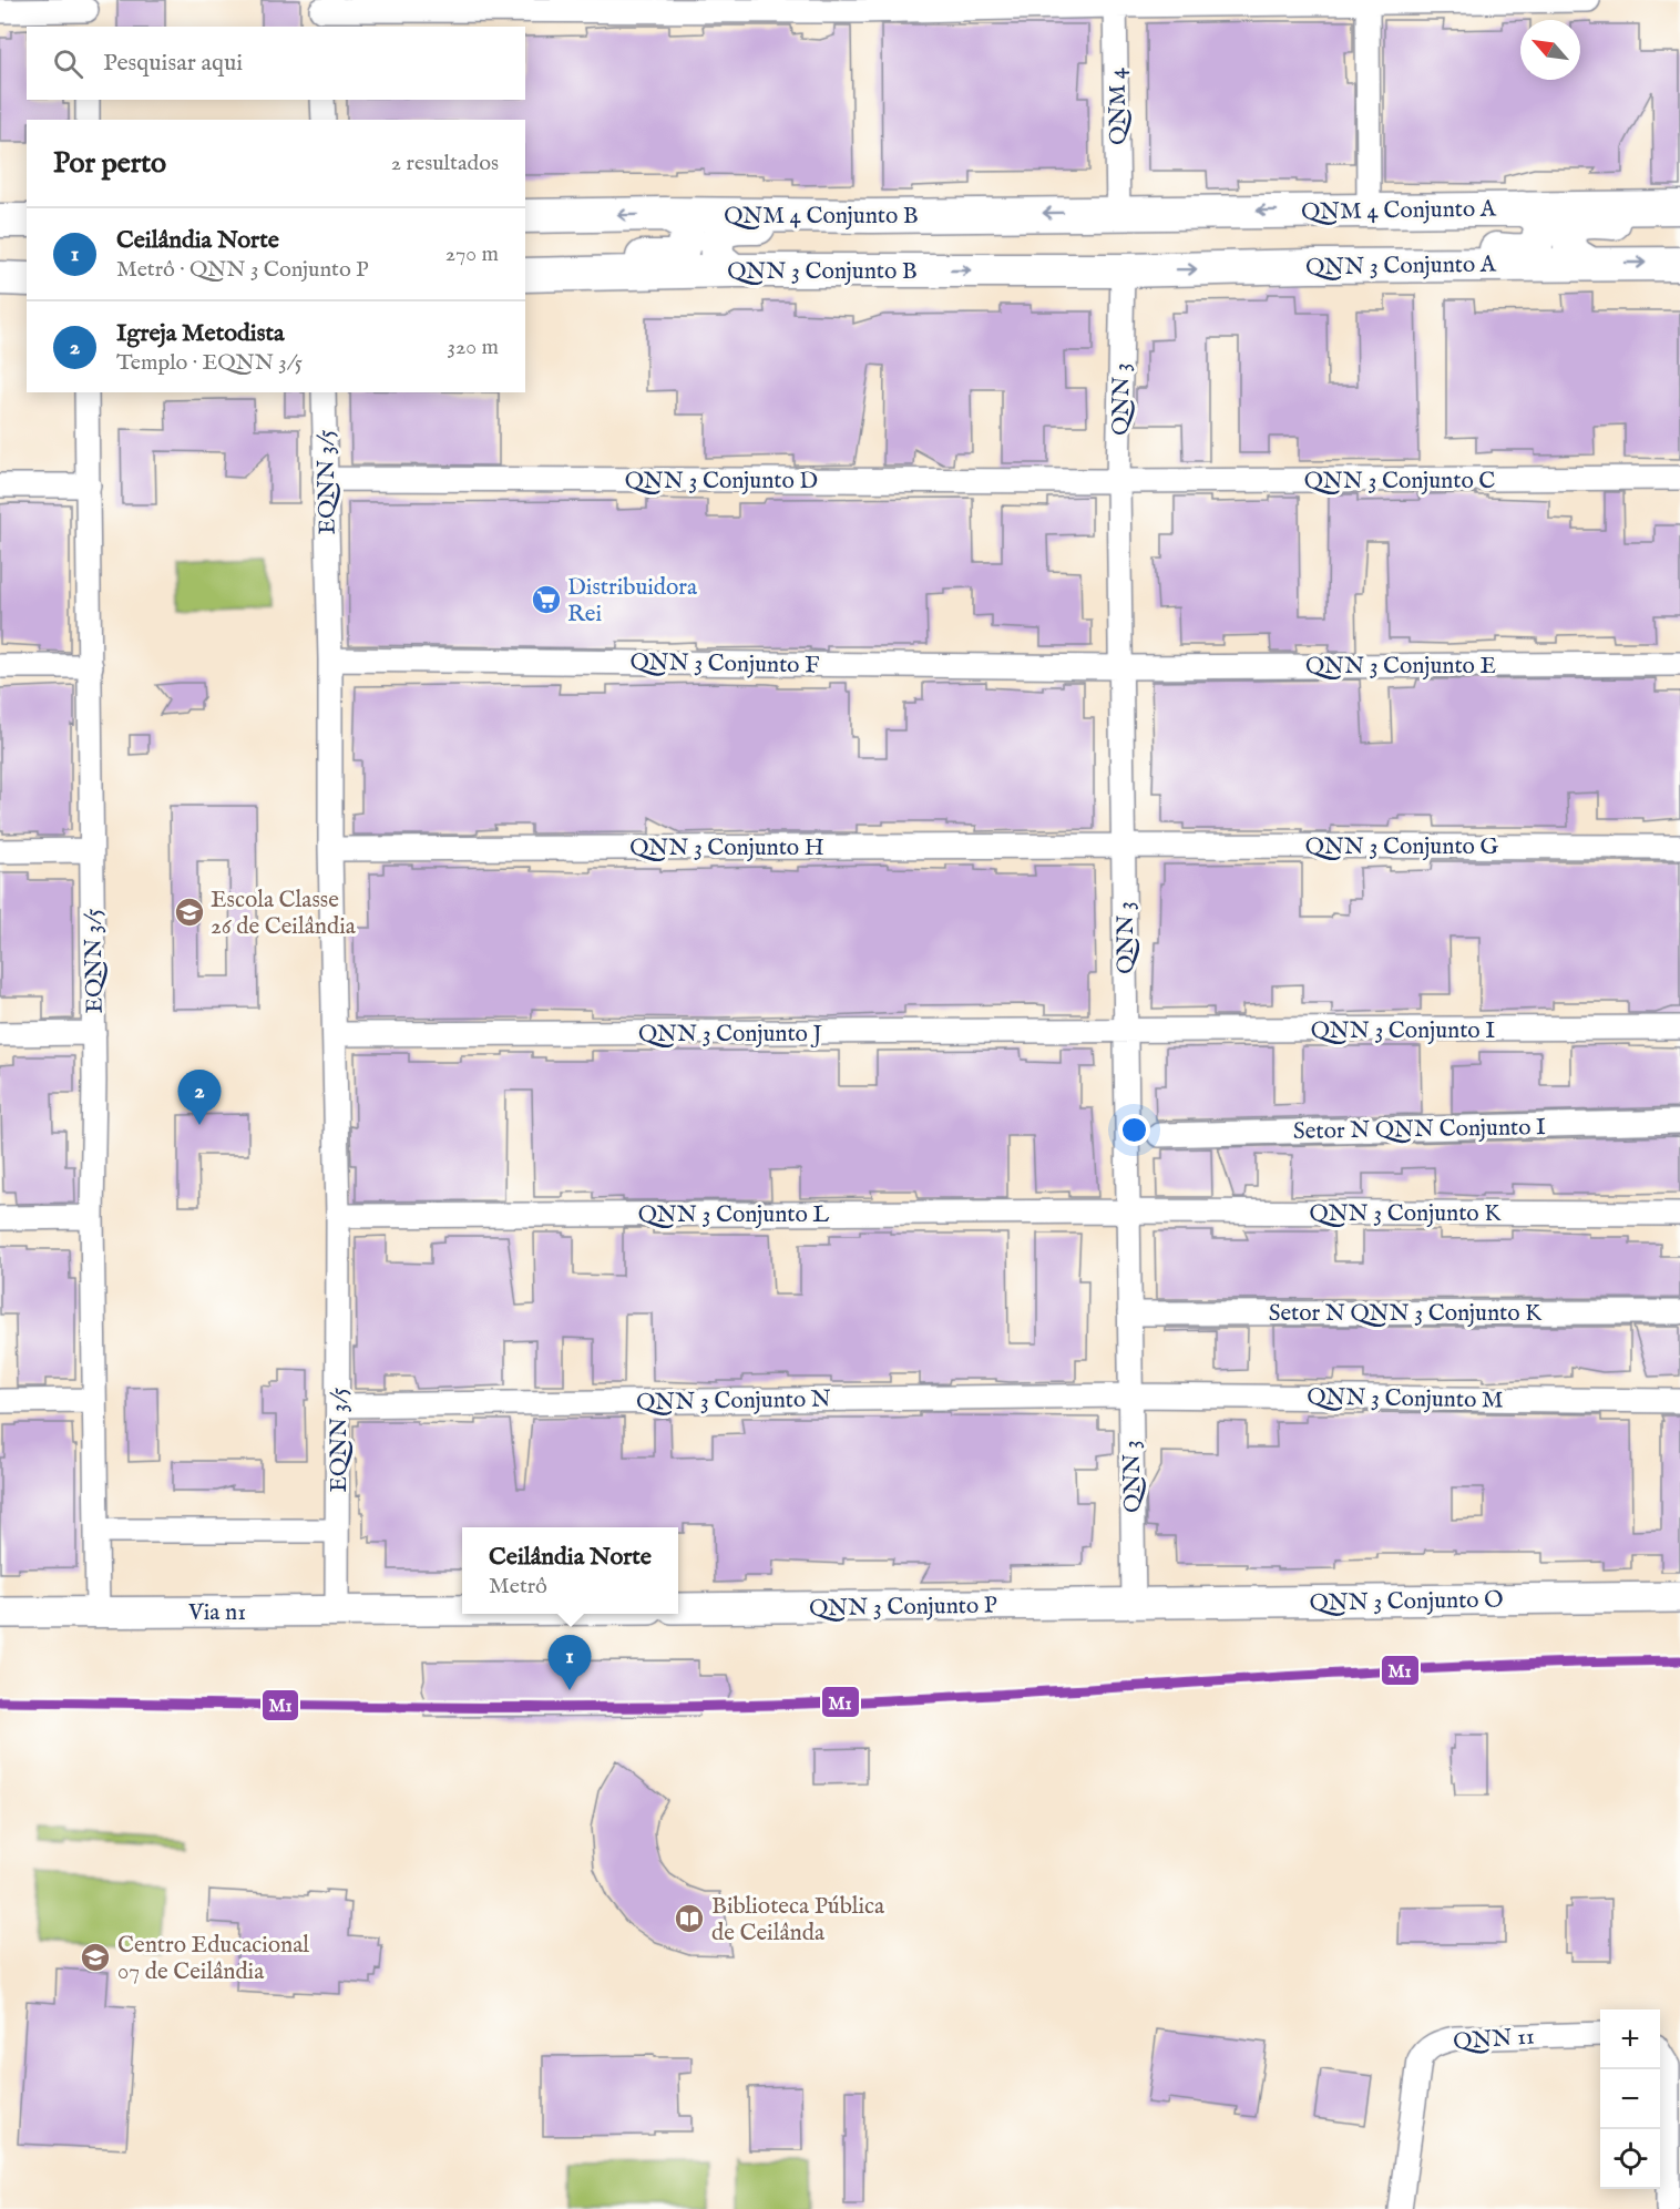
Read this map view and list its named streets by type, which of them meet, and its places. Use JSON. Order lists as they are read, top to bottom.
{
  "streets": {
    "main road": [
      "QNM 4 Conjunto A",
      "QNM 4 Conjunto B",
      "QNN 3 Conjunto A",
      "QNN 3 Conjunto B"
    ],
    "street": [
      "QNM 4",
      "QNN 3",
      "QNN 3 Conjunto D",
      "QNN 3 Conjunto C",
      "EQNN 3/5",
      "QNN 3 Conjunto F",
      "QNN 3 Conjunto E",
      "QNN 3 Conjunto G",
      "QNN 3 Conjunto H",
      "QNN 3 Conjunto I",
      "QNN 3 Conjunto J",
      "Setor N QNN Conjunto I",
      "QNN 3 Conjunto K",
      "QNN 3 Conjunto L",
      "Setor N QNN 3 Conjunto K",
      "QNN 3 Conjunto M",
      "QNN 3 Conjunto N",
      "QNN 3 Conjunto O",
      "QNN 3 Conjunto P",
      "Via n1",
      "QNN 11"
    ]
  },
  "crossings": [
    ["QNM 4", "QNM 4 Conjunto A"],
    ["QNM 4", "QNM 4 Conjunto B"],
    ["QNM 4 Conjunto A", "QNM 4 Conjunto B"],
    ["QNN 3 Conjunto A", "QNN 3 Conjunto B"],
    ["QNN 3 Conjunto A", "QNN 3"],
    ["QNN 3 Conjunto B", "QNN 3"],
    ["QNN 3", "QNN 3 Conjunto D"],
    ["QNN 3", "QNN 3 Conjunto C"],
    ["QNN 3", "QNN 3 Conjunto F"],
    ["QNN 3", "QNN 3 Conjunto E"],
    ["QNN 3", "QNN 3 Conjunto G"],
    ["QNN 3", "QNN 3 Conjunto H"],
    ["QNN 3", "QNN 3 Conjunto I"],
    ["QNN 3", "QNN 3 Conjunto J"],
    ["QNN 3", "QNN 3 Conjunto K"],
    ["QNN 3", "QNN 3 Conjunto L"],
    ["QNN 3", "Setor N QNN 3 Conjunto K"],
    ["QNN 3", "QNN 3 Conjunto M"],
    ["QNN 3", "QNN 3 Conjunto N"],
    ["QNN 3", "QNN 3 Conjunto O"],
    ["QNN 3", "QNN 3 Conjunto P"],
    ["QNN 3 Conjunto D", "QNN 3 Conjunto C"],
    ["QNN 3 Conjunto D", "EQNN 3/5"],
    ["EQNN 3/5", "QNN 3 Conjunto F"],
    ["EQNN 3/5", "QNN 3 Conjunto H"],
    ["EQNN 3/5", "QNN 3 Conjunto J"],
    ["EQNN 3/5", "QNN 3 Conjunto L"],
    ["EQNN 3/5", "QNN 3 Conjunto N"],
    ["EQNN 3/5", "Via n1"],
    ["QNN 3 Conjunto F", "QNN 3 Conjunto E"],
    ["QNN 3 Conjunto G", "QNN 3 Conjunto H"],
    ["QNN 3 Conjunto I", "QNN 3 Conjunto J"],
    ["QNN 3 Conjunto K", "QNN 3 Conjunto L"],
    ["QNN 3 Conjunto M", "QNN 3 Conjunto N"],
    ["QNN 3 Conjunto O", "QNN 3 Conjunto P"]
  ],
  "one_way": [
    "QNM 4 Conjunto A",
    "QNM 4 Conjunto B",
    "QNN 3 Conjunto A",
    "QNN 3 Conjunto B"
  ],
  "places": {
    "supermarket": ["Distribuidora Rei"],
    "school or university": ["Escola Classe 26 de Ceilândia", "Centro Educacional 07 de Ceilândia"],
    "library": ["Biblioteca Pública de Ceilânda"]
  },
  "lines": ["transit line M1"],
  "north": "top left",
  "page": {
    "search": "Pesquisar aqui",
    "heading": ["Por perto", "2 resultados"],
    "list": [
      {
        "mark": "1",
        "name": "Ceilândia Norte",
        "note": "Metrô · QNN 3 Conjunto P",
        "value": "270 m"
      },
      {
        "mark": "2",
        "name": "Igreja Metodista",
        "note": "Templo · EQNN 3/5",
        "value": "320 m"
      }
    ],
    "pins": ["2", "1"],
    "popup": ["Ceilândia Norte", "Metrô"],
    "map_buttons": ["+", "−"]
  }
}
